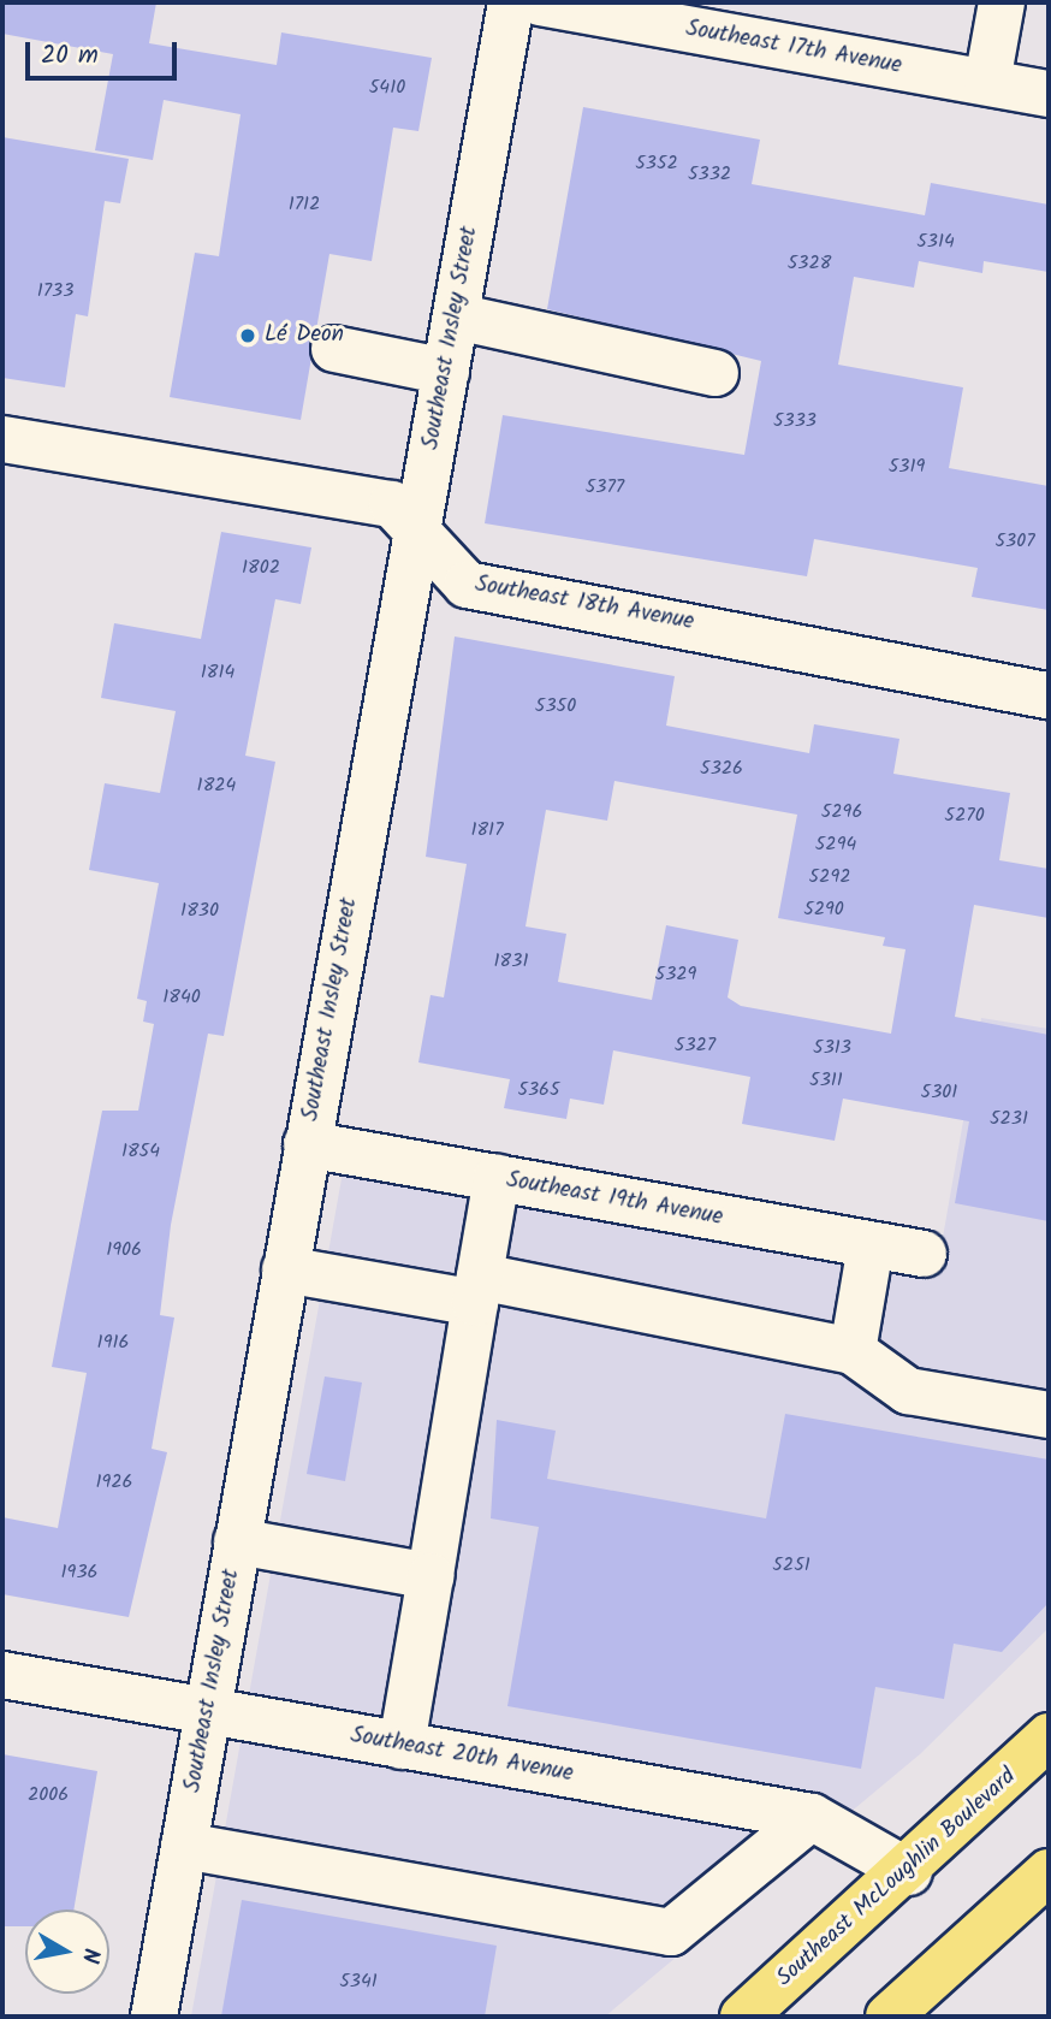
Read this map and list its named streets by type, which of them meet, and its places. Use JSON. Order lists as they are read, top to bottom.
{
  "streets": {
    "highway": ["Southeast McLoughlin Boulevard"],
    "street": [
      "Southeast 17th Avenue",
      "Southeast Insley Street",
      "Southeast 18th Avenue",
      "Southeast 19th Avenue",
      "Southeast 20th Avenue"
    ]
  },
  "crossings": [
    ["Southeast Insley Street", "Southeast 18th Avenue"],
    ["Southeast Insley Street", "Southeast 19th Avenue"],
    ["Southeast Insley Street", "Southeast 20th Avenue"],
    ["Southeast 20th Avenue", "Southeast McLoughlin Boulevard"]
  ],
  "places": ["Lé Deon"],
  "house_numbers": [
    "5410",
    "5352",
    "5332",
    "1712",
    "5314",
    "5328",
    "1733",
    "5333",
    "5319",
    "5377",
    "5307",
    "1802",
    "1814",
    "5350",
    "5326",
    "1824",
    "5296",
    "5270",
    "1817",
    "5294",
    "5292",
    "5290",
    "1830",
    "1831",
    "5329",
    "1840",
    "5327",
    "5313",
    "5311",
    "5365",
    "5301",
    "5231",
    "1854",
    "1906",
    "1916",
    "1926",
    "5251",
    "1936",
    "2006",
    "5341"
  ],
  "scale_bar": "20 m",
  "north": "right"
}
